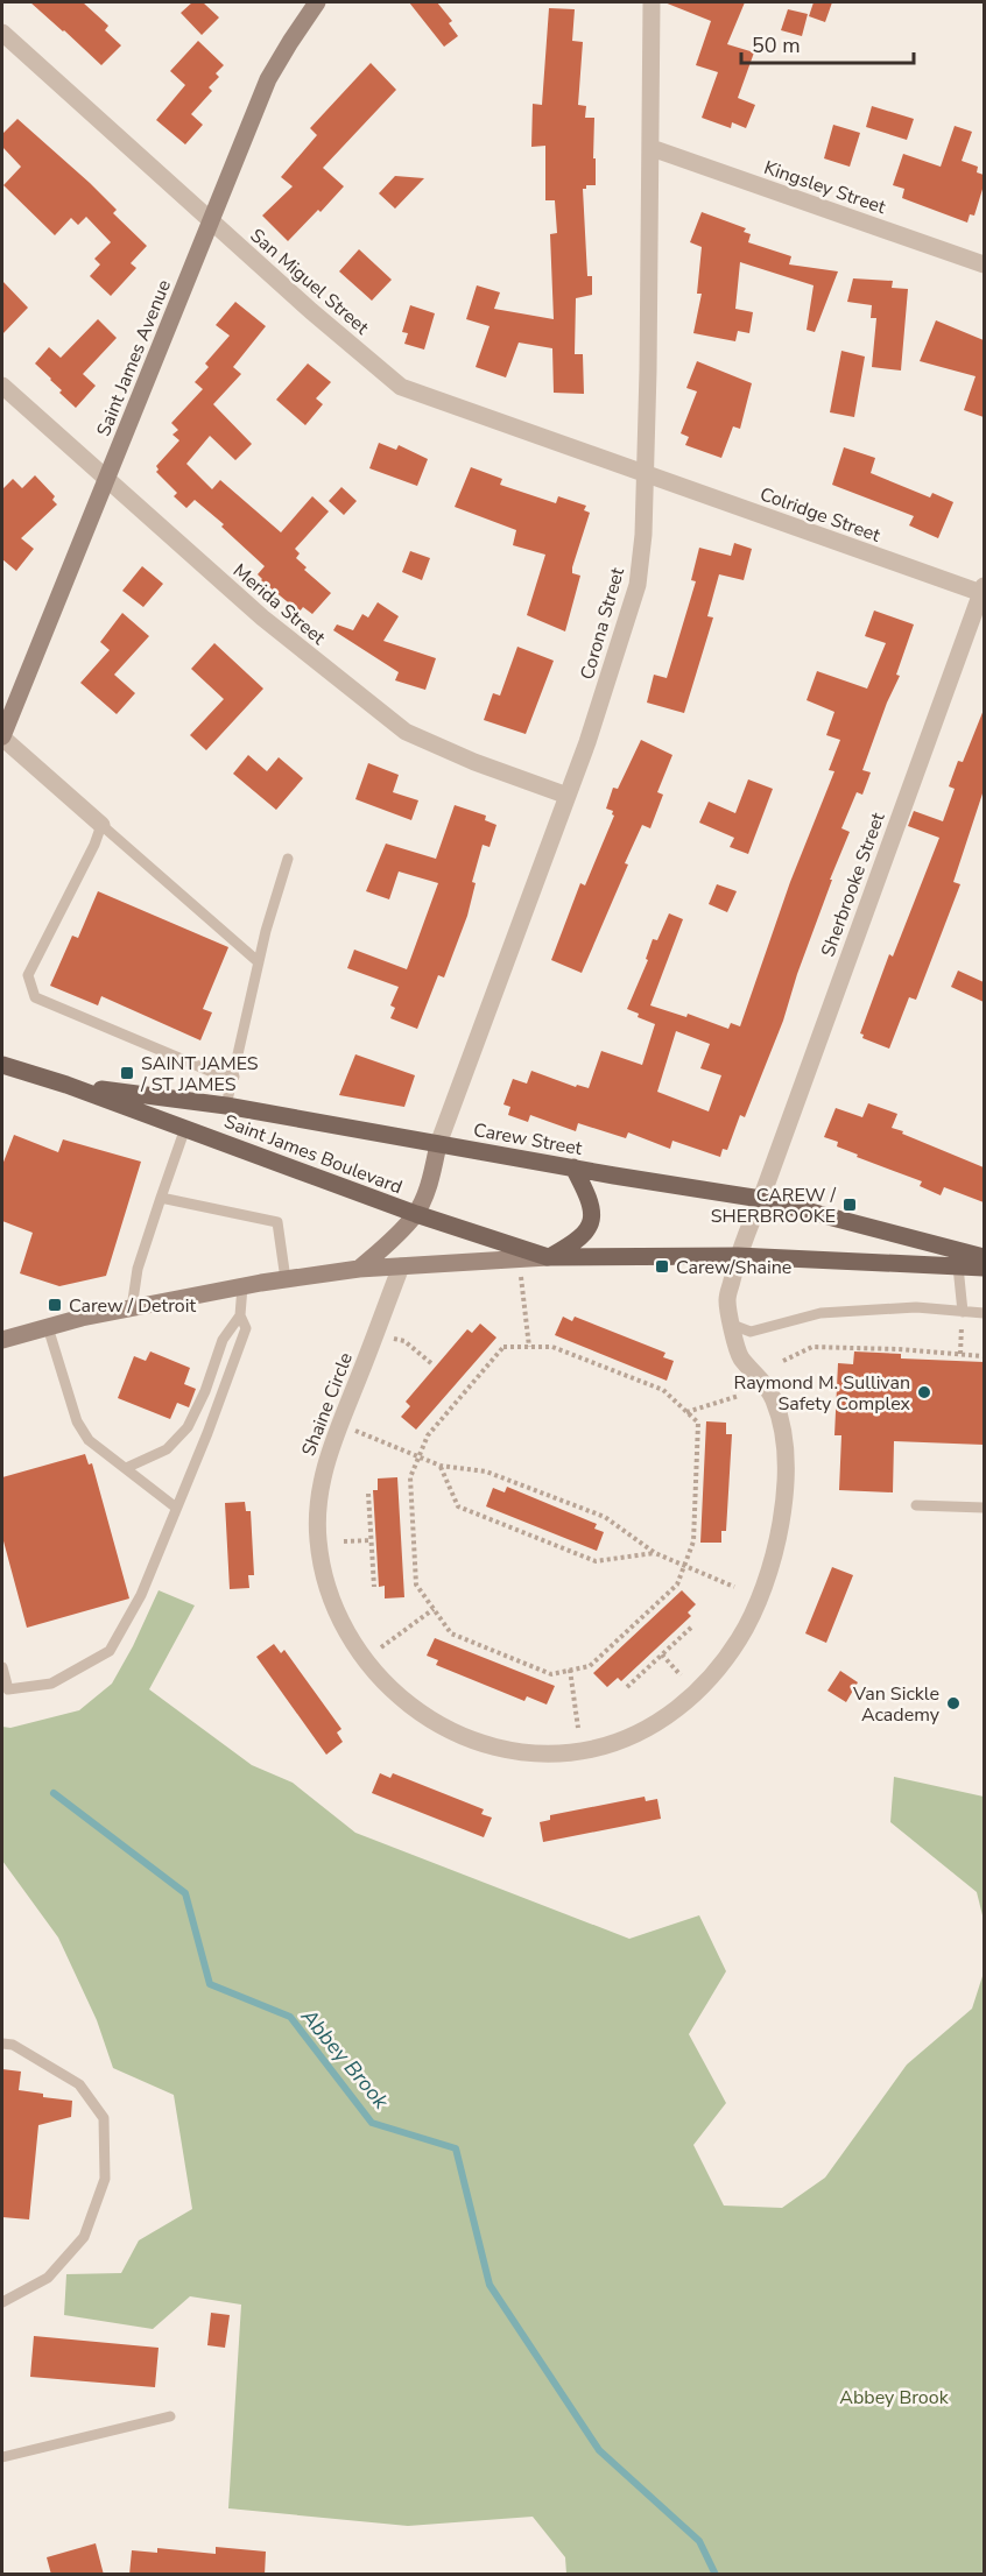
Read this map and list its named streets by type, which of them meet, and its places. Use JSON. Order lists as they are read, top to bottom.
{
  "streets": {
    "main road": ["Saint James Avenue", "Carew Street", "Saint James Boulevard"],
    "street": [
      "Kingsley Street",
      "San Miguel Street",
      "Colridge Street",
      "Merida Street",
      "Corona Street",
      "Sherbrooke Street",
      "Shaine Circle"
    ]
  },
  "crossings": [
    ["Kingsley Street", "Corona Street"],
    ["San Miguel Street", "Saint James Avenue"],
    ["San Miguel Street", "Colridge Street"],
    ["San Miguel Street", "Corona Street"],
    ["Saint James Avenue", "Merida Street"],
    ["Colridge Street", "Corona Street"],
    ["Colridge Street", "Sherbrooke Street"],
    ["Merida Street", "Corona Street"],
    ["Corona Street", "Carew Street"],
    ["Corona Street", "Saint James Boulevard"],
    ["Sherbrooke Street", "Carew Street"],
    ["Carew Street", "Saint James Boulevard"]
  ],
  "water": ["Abbey Brook"],
  "parks": ["Abbey Brook"],
  "places": {
    "transit": [
      "SAINT JAMES / ST JAMES",
      "CAREW / SHERBROOKE",
      "Carew/Shaine",
      "Carew / Detroit"
    ],
    "other": ["Raymond M. Sullivan Safety Complex", "Van Sickle Academy"]
  },
  "scale_bar": "50 m"
}
